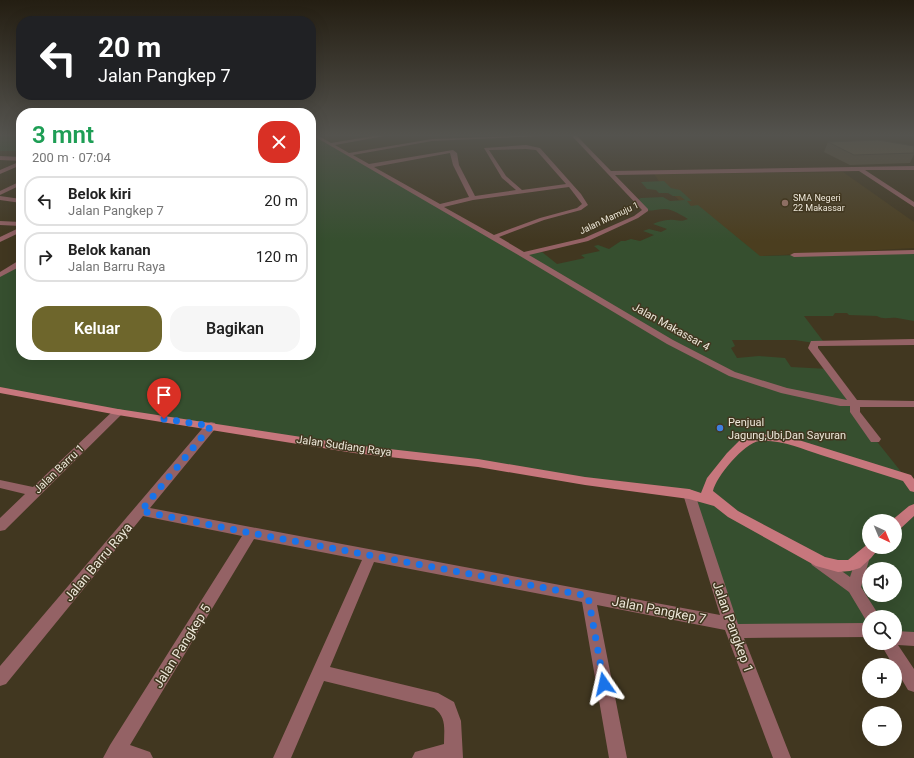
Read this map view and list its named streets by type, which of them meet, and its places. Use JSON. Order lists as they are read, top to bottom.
{
  "streets": {
    "street": [
      "Jalan Mamuju 1",
      "Jalan Makassar 4",
      "Jalan Sudiang Raya",
      "Jalan Barru 1",
      "Jalan Barru Raya",
      "Jalan Pangkep 7",
      "Jalan Pangkep 1",
      "Jalan Pangkep 5"
    ]
  },
  "crossings": [
    ["Jalan Mamuju 1", "Jalan Makassar 4"],
    ["Jalan Sudiang Raya", "Jalan Barru 1"],
    ["Jalan Sudiang Raya", "Jalan Barru Raya"],
    ["Jalan Sudiang Raya", "Jalan Pangkep 1"],
    ["Jalan Barru Raya", "Jalan Pangkep 7"],
    ["Jalan Pangkep 7", "Jalan Pangkep 1"],
    ["Jalan Pangkep 7", "Jalan Pangkep 5"]
  ],
  "places": ["SMA Negeri 22 Makassar", "Penjual Jagung,Ubi,Dan Sayuran"],
  "north": "bottom right",
  "page": {
    "turn": ["20 m", "Jalan Pangkep 7"],
    "heading": ["3 mnt", "200 m · 07:04"],
    "list": [
      {
        "name": "Belok kiri",
        "note": "Jalan Pangkep 7",
        "value": "20 m"
      },
      {
        "name": "Belok kanan",
        "note": "Jalan Barru Raya",
        "value": "120 m"
      }
    ],
    "buttons": ["Keluar", "Bagikan"],
    "map_buttons": ["+", "−"]
  }
}
